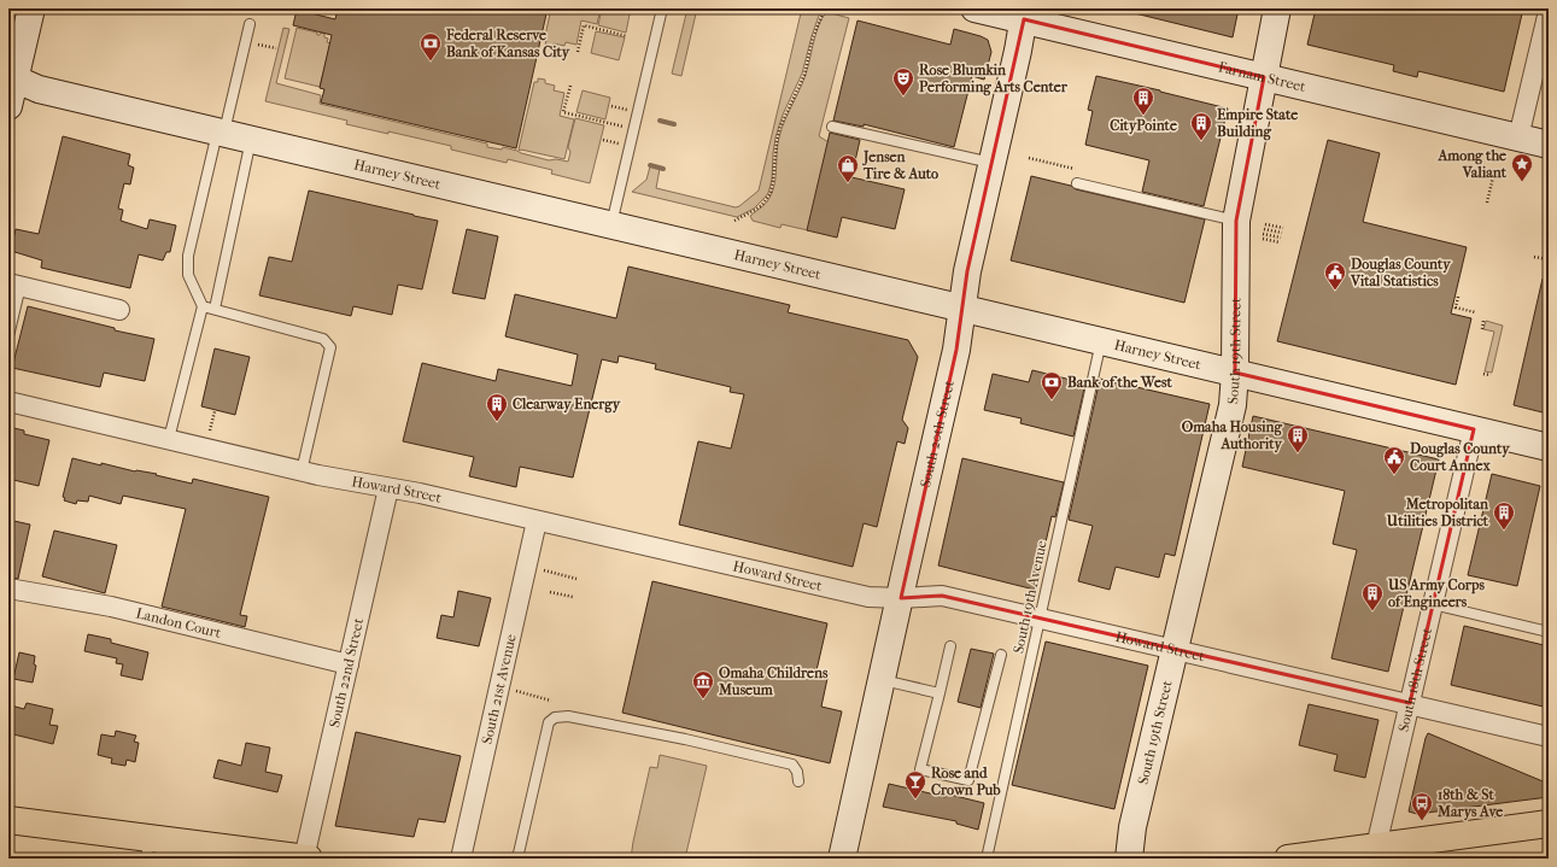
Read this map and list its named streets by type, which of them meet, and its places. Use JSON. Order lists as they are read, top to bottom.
{
  "streets": {
    "main road": [
      "Farnam Street",
      "Harney Street",
      "South 19th Street",
      "South 20th Street"
    ],
    "street": [
      "Howard Street",
      "Landon Court",
      "South 22nd Street",
      "South 18th Street",
      "South 21st Avenue"
    ],
    "lane": ["South 19th Avenue"]
  },
  "crossings": [
    ["Farnam Street", "South 19th Street"],
    ["Farnam Street", "South 20th Street"],
    ["Harney Street", "South 19th Street"],
    ["Harney Street", "South 20th Street"],
    ["Harney Street", "South 19th Avenue"],
    ["Harney Street", "South 18th Street"],
    ["South 19th Street", "Howard Street"],
    ["South 20th Street", "Howard Street"],
    ["Howard Street", "South 19th Avenue"],
    ["Howard Street", "South 22nd Street"],
    ["Howard Street", "South 18th Street"],
    ["Howard Street", "South 21st Avenue"],
    ["Landon Court", "South 22nd Street"]
  ],
  "places": {
    "bank": ["Federal Reserve Bank of Kansas City", "Bank of the West"],
    "theatre": ["Rose Blumkin Performing Arts Center"],
    "building": [
      "CityPointe",
      "Empire State Building",
      "Clearway Energy",
      "Omaha Housing Authority",
      "Metropolitan Utilities District",
      "US Army Corps of Engineers"
    ],
    "place": ["Among the Valiant"],
    "shop": ["Jensen Tire & Auto"],
    "public building": ["Douglas County Vital Statistics", "Douglas County Court Annex"],
    "museum": ["Omaha Childrens Museum"],
    "bar": ["Rose and Crown Pub"],
    "bus stop": ["18th & St Marys Ave"]
  }
}
